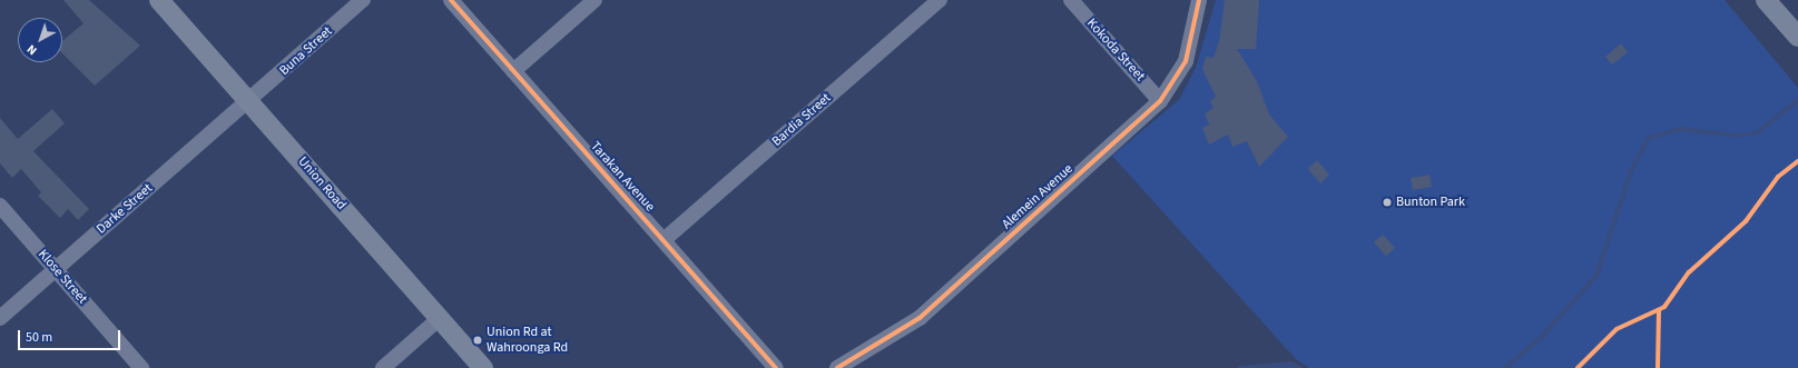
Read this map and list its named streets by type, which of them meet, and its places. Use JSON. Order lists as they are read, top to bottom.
{
  "streets": {
    "main road": ["Union Road"],
    "street": [
      "Kokoda Street",
      "Buna Street",
      "Bardia Street",
      "Tarakan Avenue",
      "Alemein Avenue",
      "Darke Street",
      "Klose Street"
    ]
  },
  "crossings": [
    ["Kokoda Street", "Alemein Avenue"],
    ["Buna Street", "Union Road"],
    ["Buna Street", "Darke Street"],
    ["Bardia Street", "Tarakan Avenue"],
    ["Union Road", "Darke Street"],
    ["Darke Street", "Klose Street"]
  ],
  "places": ["Bunton Park", "Union Rd at Wahroonga Rd"],
  "scale_bar": "50 m",
  "north": "bottom left"
}
